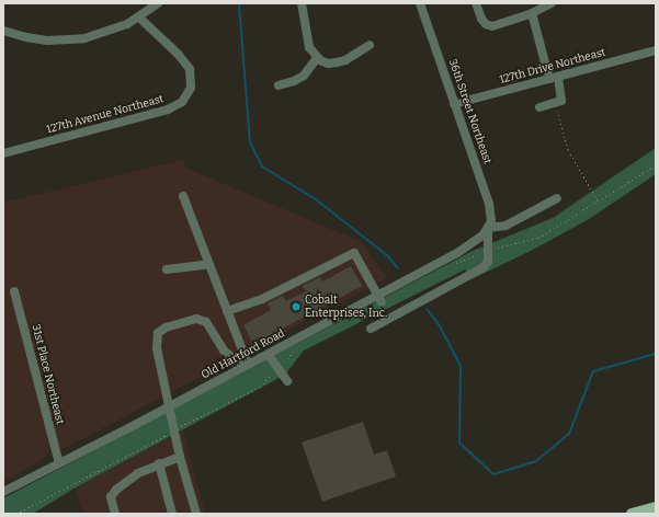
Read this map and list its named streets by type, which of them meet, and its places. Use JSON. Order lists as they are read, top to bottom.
{
  "streets": {
    "street": [
      "127th Drive Northeast",
      "36th Street Northeast",
      "127th Avenue Northeast",
      "Old Hartford Road",
      "31st Place Northeast"
    ]
  },
  "crossings": [
    ["127th Drive Northeast", "36th Street Northeast"],
    ["36th Street Northeast", "Old Hartford Road"],
    ["Old Hartford Road", "31st Place Northeast"]
  ],
  "places": ["Cobalt Enterprises, Inc."]
}
